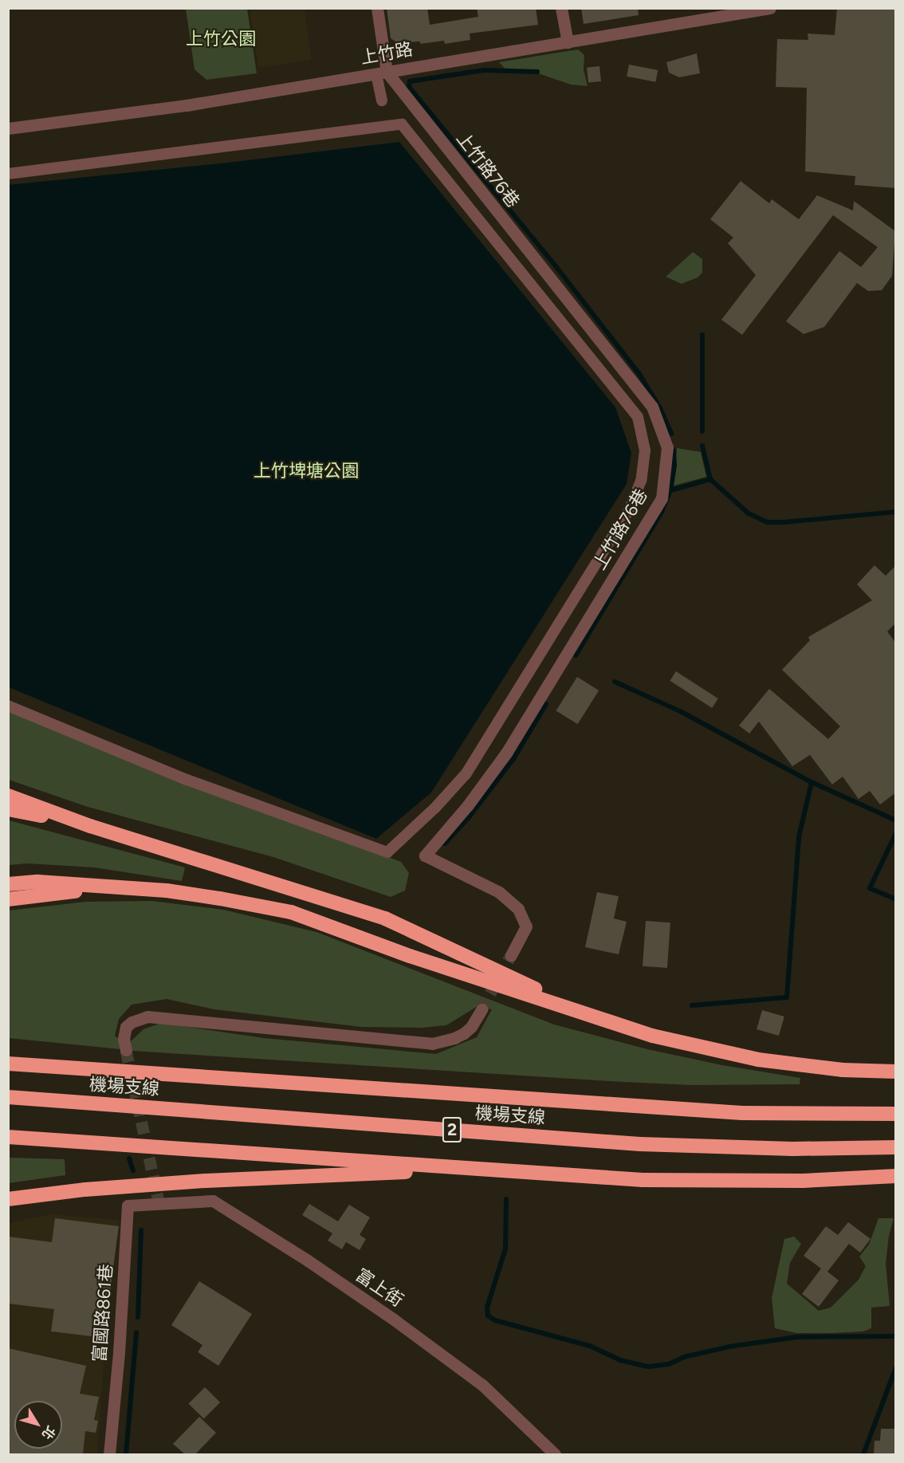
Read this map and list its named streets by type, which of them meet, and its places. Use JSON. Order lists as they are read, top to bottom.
{
  "streets": {
    "highway": ["機場支線", "2"],
    "street": [
      "上竹路",
      "上竹路76巷",
      "富上街",
      "富國路861巷"
    ]
  },
  "crossings": [
    ["上竹路", "上竹路76巷"],
    ["富上街", "富國路861巷"]
  ],
  "parks": ["上竹公園", "上竹埤塘公園"],
  "north": "bottom right"
}
